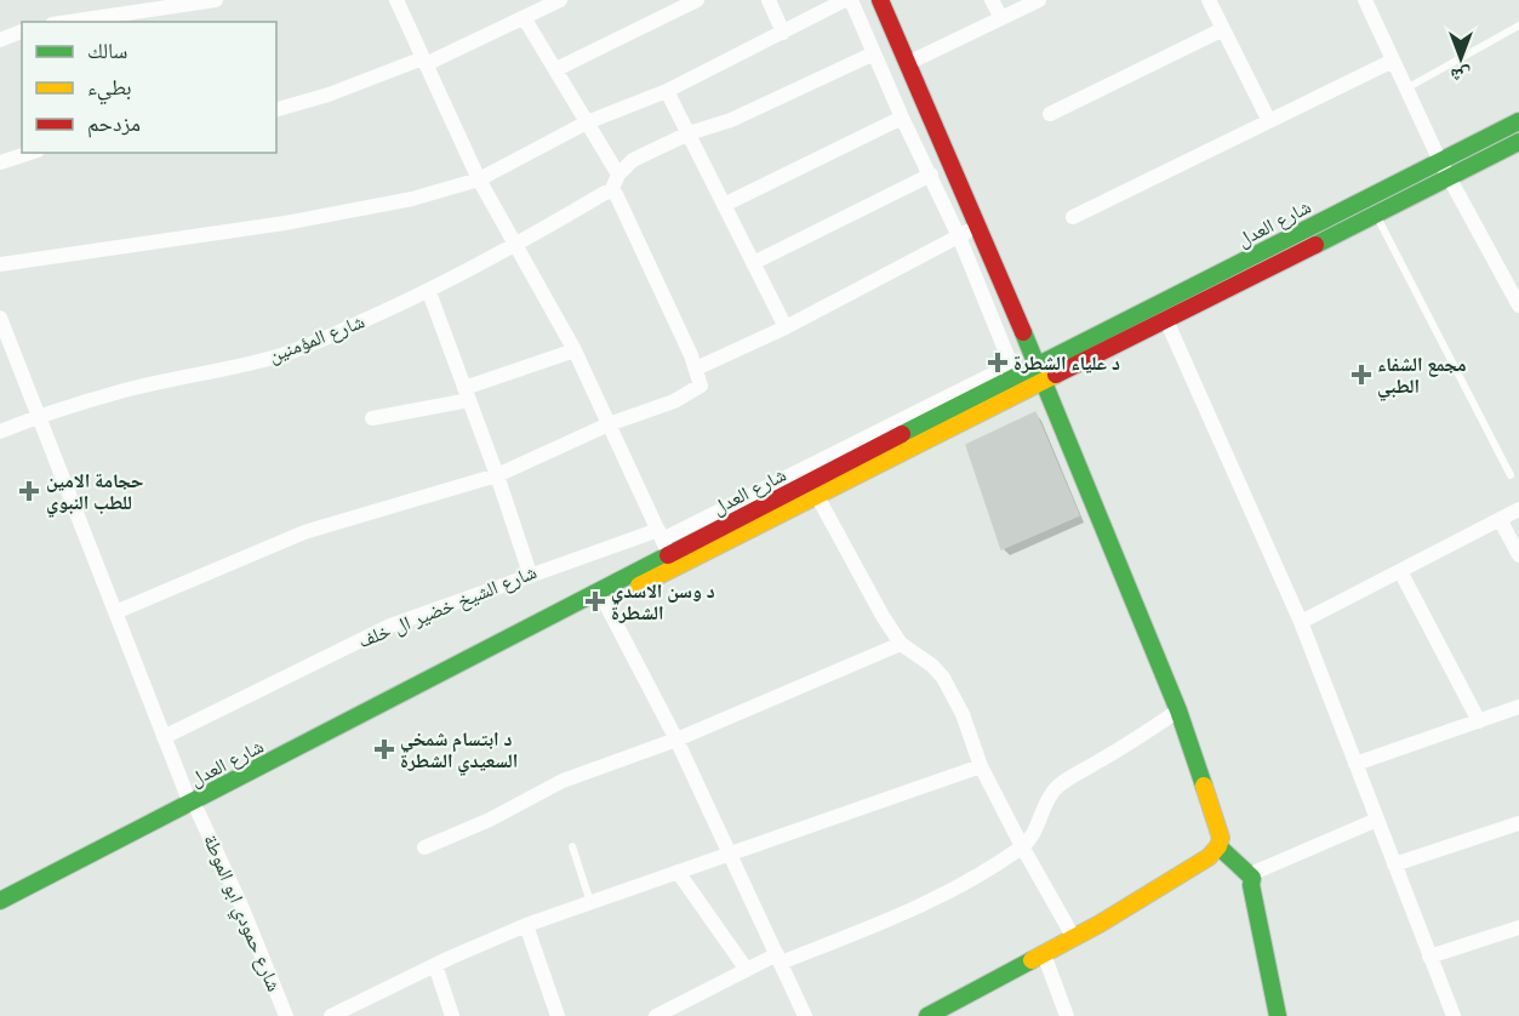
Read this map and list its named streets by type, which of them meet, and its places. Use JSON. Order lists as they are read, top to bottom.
{
  "streets": {
    "street": [
      "شارع العدل",
      "شارع المؤمنين",
      "شارع الشيخ خضير ال خلف",
      "شارع حمودي ابو الموطة"
    ]
  },
  "crossings": [
    ["شارع العدل", "شارع الشيخ خضير ال خلف"],
    ["شارع العدل", "شارع حمودي ابو الموطة"],
    ["شارع المؤمنين", "شارع حمودي ابو الموطة"],
    ["شارع الشيخ خضير ال خلف", "شارع حمودي ابو الموطة"]
  ],
  "places": {
    "health": [
      "د علياء الشطرة",
      "مجمع الشفاء الطبي",
      "حجامة الامين للطب النبوي",
      "د وسن الاسدي الشطرة",
      "د ابتسام شمخي السعيدي الشطرة"
    ]
  },
  "legend": ["سالك", "بطيء", "مزدحم"],
  "north": "bottom"
}
